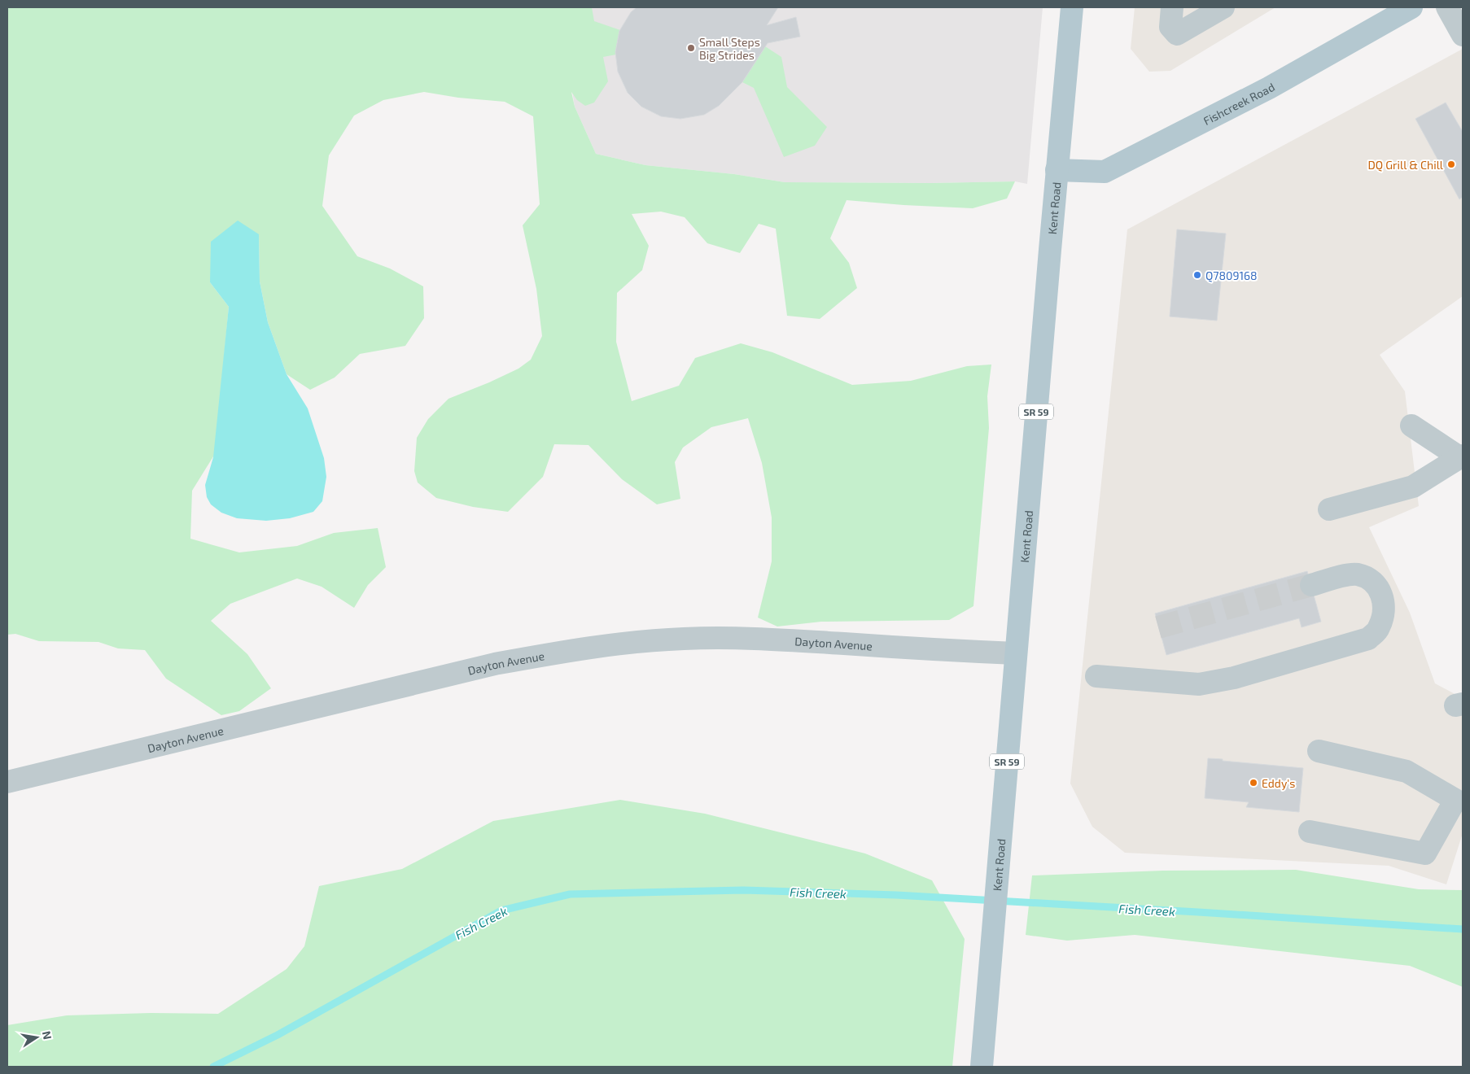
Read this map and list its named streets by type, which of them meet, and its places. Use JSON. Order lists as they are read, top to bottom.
{
  "streets": {
    "main road": ["Fishcreek Road", "Kent Road", "SR 59"],
    "street": ["Dayton Avenue"]
  },
  "crossings": [
    ["Fishcreek Road", "Kent Road"],
    ["Kent Road", "Dayton Avenue"]
  ],
  "water": ["Fish Creek"],
  "places": [
    "Small Steps Big Strides",
    "DQ Grill & Chill",
    "Q7809168",
    "Eddy's"
  ],
  "north": "right"
}
